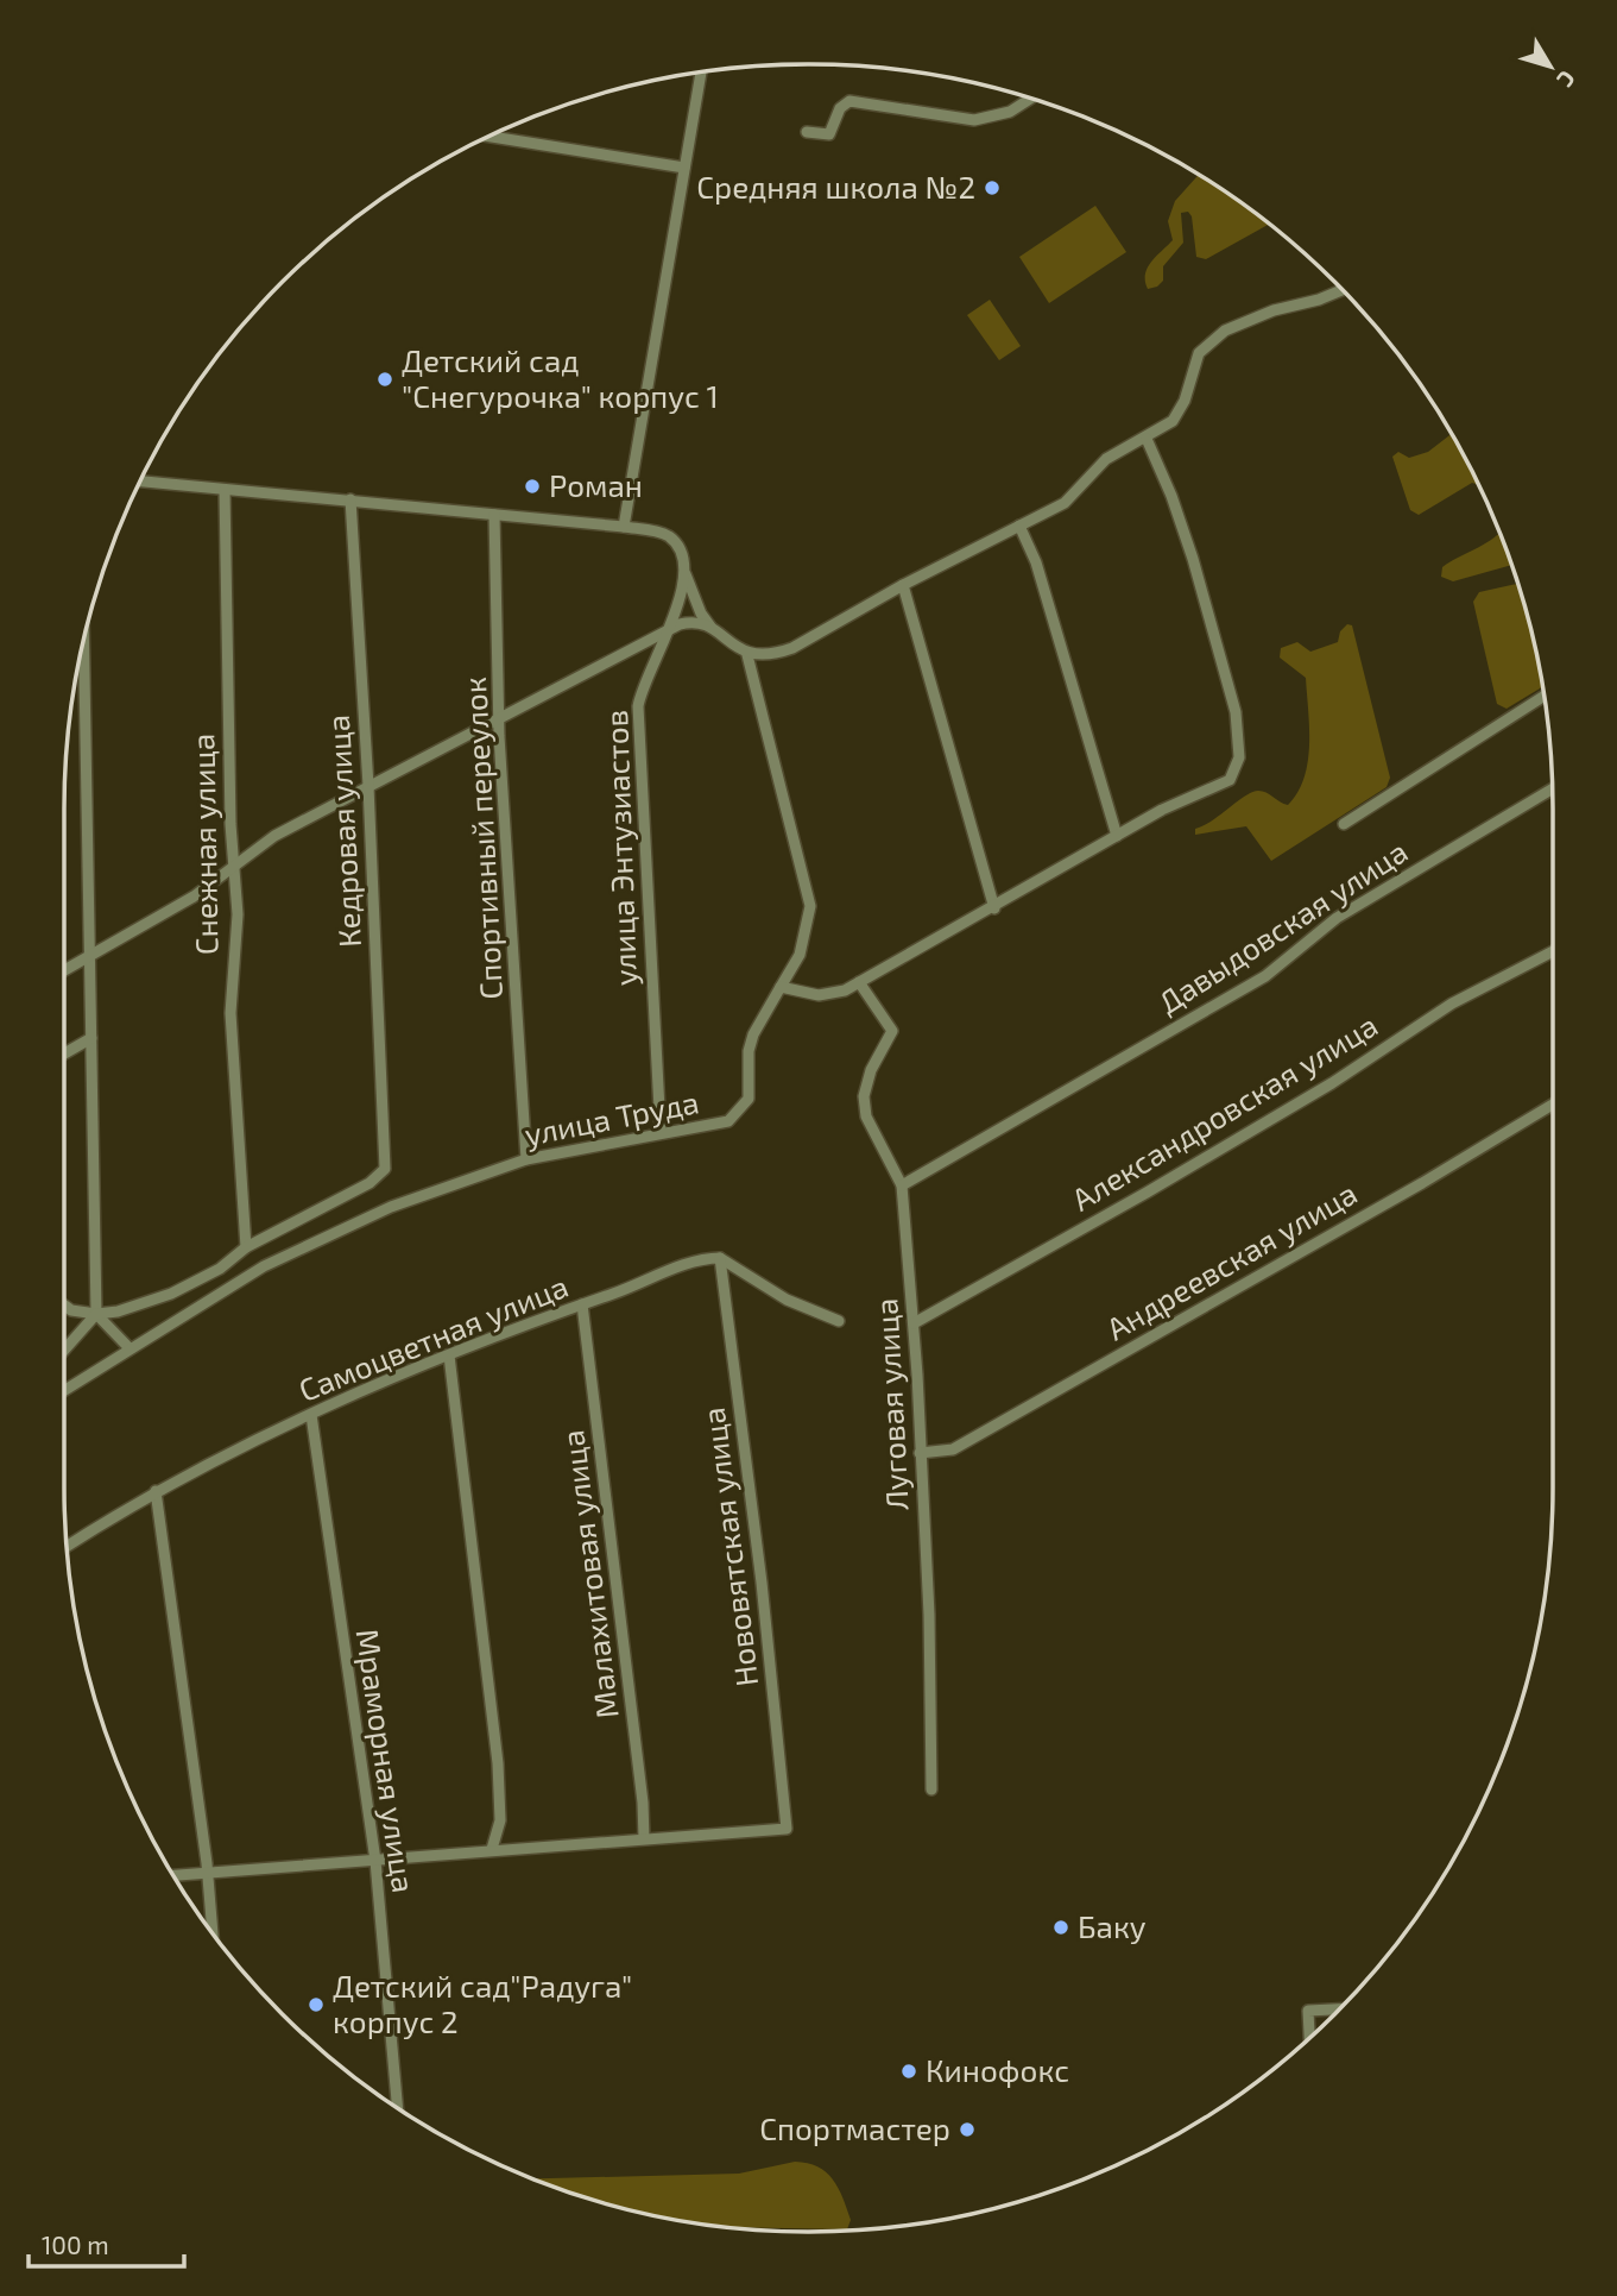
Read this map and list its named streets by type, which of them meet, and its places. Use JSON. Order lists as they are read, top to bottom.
{
  "streets": {
    "street": [
      "Кедровая улица",
      "Спортивный переулок",
      "Снежная улица",
      "улица Энтузиастов",
      "Давыдовская улица",
      "Александровская улица",
      "улица Труда",
      "Андреевская улица",
      "Самоцветная улица",
      "Луговая улица",
      "Нововятская улица",
      "Малахитовая улица",
      "Мраморная улица"
    ]
  },
  "crossings": [
    ["Кедровая улица", "Снежная улица"],
    ["Спортивный переулок", "улица Труда"],
    ["улица Энтузиастов", "улица Труда"],
    ["Давыдовская улица", "Луговая улица"],
    ["Александровская улица", "Луговая улица"],
    ["Андреевская улица", "Луговая улица"],
    ["Самоцветная улица", "Нововятская улица"],
    ["Самоцветная улица", "Малахитовая улица"],
    ["Самоцветная улица", "Мраморная улица"],
    ["Нововятская улица", "Малахитовая улица"]
  ],
  "places": [
    "Средняя школа №2",
    "Детский сад \"Снегурочка\" корпус 1",
    "Роман",
    "Баку",
    "Детский сад\"Радуга\" корпус 2",
    "Кинофокс",
    "Спортмастер"
  ],
  "scale_bar": "100 m",
  "north": "bottom right"
}
